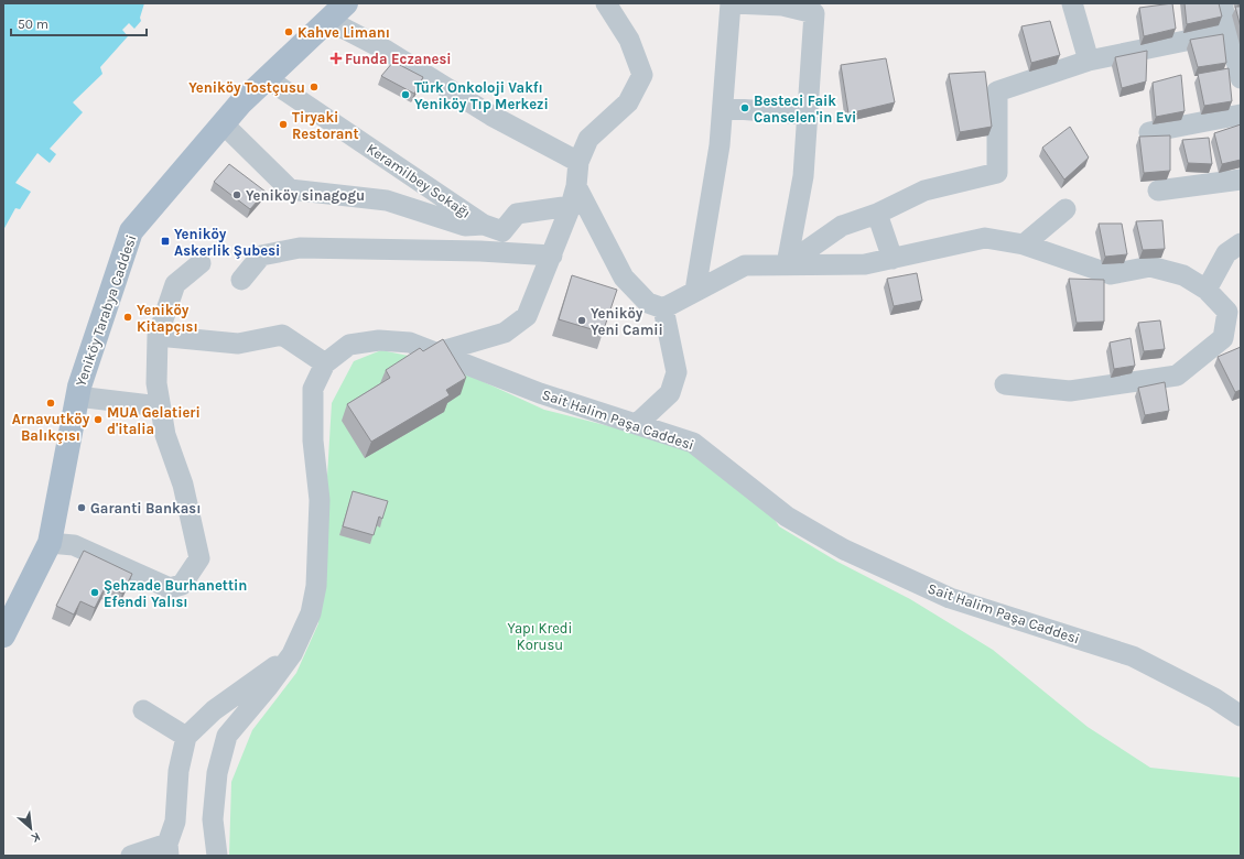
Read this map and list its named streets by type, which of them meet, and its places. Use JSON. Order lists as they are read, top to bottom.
{
  "streets": {
    "main road": ["Yeniköy Tarabya Caddesi"],
    "street": ["Keramilbey Sokağı", "Sait Halim Paşa Caddesi"]
  },
  "crossings": [
    ["Keramilbey Sokağı", "Yeniköy Tarabya Caddesi"]
  ],
  "parks": ["Yapı Kredi Korusu"],
  "places": {
    "other": [
      "Kahve Limanı",
      "Yeniköy Tostçusu",
      "Türk Onkoloji Vakfı Yeniköy Tıp Merkezi",
      "Besteci Faik Canselen'in Evi",
      "Tiryaki Restorant",
      "Yeniköy sinagogu",
      "Yeniköy Kitapçısı",
      "Yeniköy Yeni Camii",
      "Arnavutköy Balıkçısı",
      "MUA Gelatieri d'italia",
      "Garanti Bankası",
      "Şehzade Burhanettin Efendi Yalısı"
    ],
    "health": ["Funda Eczanesi"],
    "transit": ["Yeniköy Askerlik Şubesi"]
  },
  "scale_bar": "50 m",
  "north": "bottom right"
}
